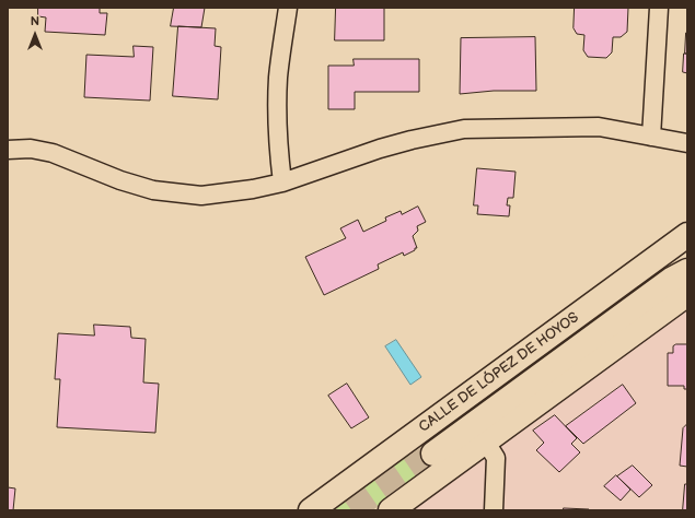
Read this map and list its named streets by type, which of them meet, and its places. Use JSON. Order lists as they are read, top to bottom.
{
  "streets": {
    "street": ["CALLE DE LÓPEZ DE HOYOS"]
  },
  "north": "top"
}
